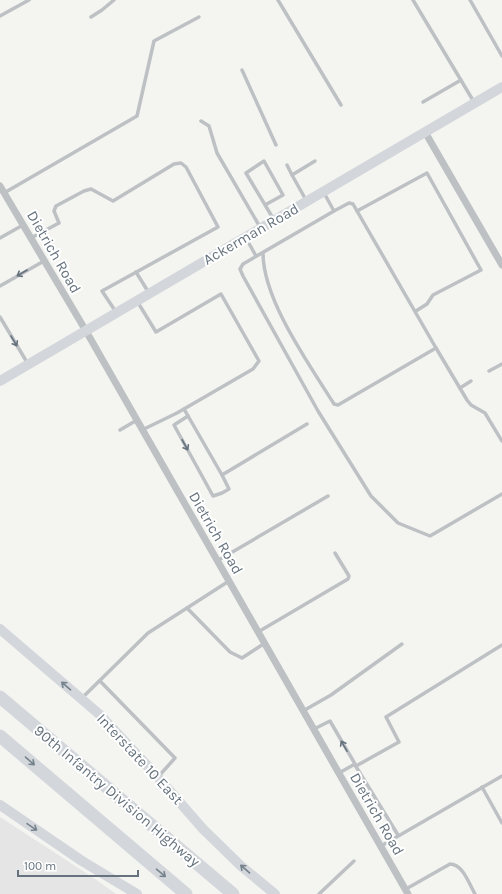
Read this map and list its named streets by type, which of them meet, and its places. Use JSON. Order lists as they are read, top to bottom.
{
  "streets": {
    "highway": ["90th Infantry Division Highway"],
    "street": ["Ackerman Road", "Dietrich Road", "Interstate 10 East"]
  },
  "crossings": [
    ["Ackerman Road", "Dietrich Road"]
  ],
  "one_way": ["Interstate 10 East"],
  "scale_bar": "100 m"
}
